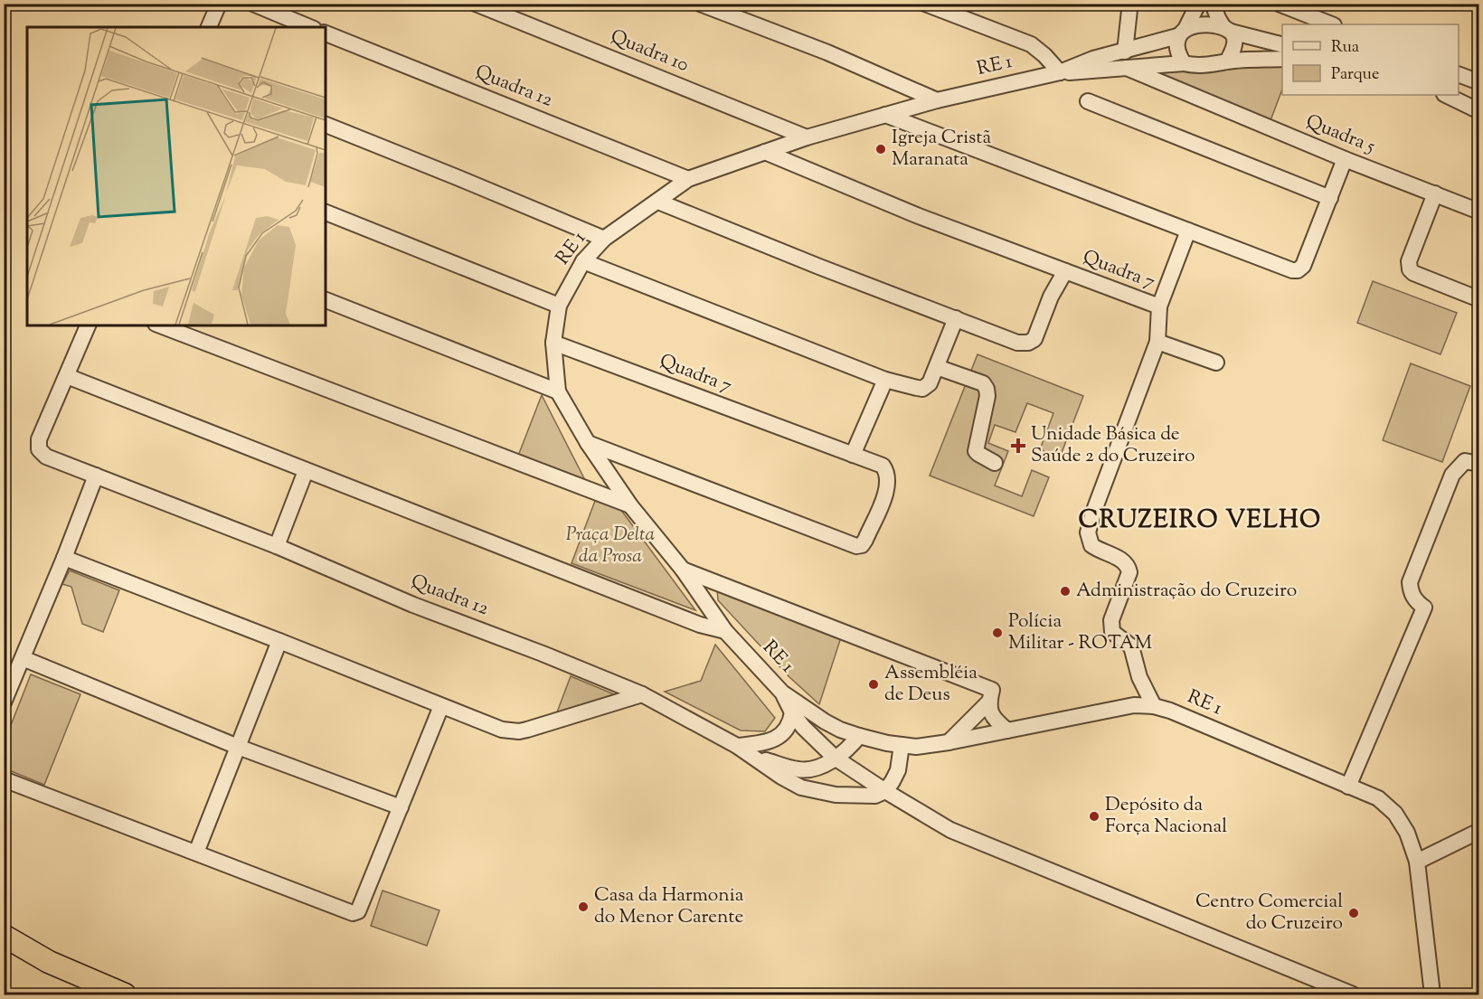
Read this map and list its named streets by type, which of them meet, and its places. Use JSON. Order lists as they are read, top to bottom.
{
  "streets": {
    "street": [
      "Quadra 10",
      "RE 1",
      "Quadra 12",
      "Quadra 5",
      "Quadra 7"
    ]
  },
  "crossings": [
    ["Quadra 10", "RE 1"],
    ["RE 1", "Quadra 12"],
    ["RE 1", "Quadra 5"],
    ["RE 1", "Quadra 7"]
  ],
  "districts": ["CRUZEIRO VELHO"],
  "parks": ["Praça Delta da Prosa"],
  "places": {
    "other": [
      "Igreja Cristã Maranata",
      "Administração do Cruzeiro",
      "Polícia Militar - ROTAM",
      "Assembléia de Deus",
      "Depósito da Força Nacional",
      "Casa da Harmonia do Menor Carente",
      "Centro Comercial do Cruzeiro"
    ],
    "health": ["Unidade Básica de Saúde 2 do Cruzeiro"]
  },
  "legend": ["Rua", "Parque"]
}
